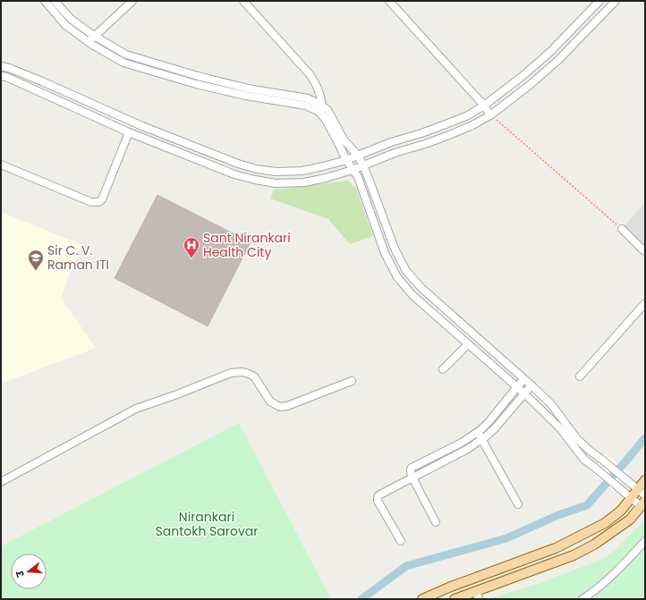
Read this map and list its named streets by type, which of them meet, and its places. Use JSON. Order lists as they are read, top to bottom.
{
  "parks": ["Nirankari Santokh Sarovar"],
  "places": {
    "hospital": ["Sant Nirankari Health City"],
    "school or university": ["Sir C. V. Raman ITI"]
  },
  "north": "left"
}
